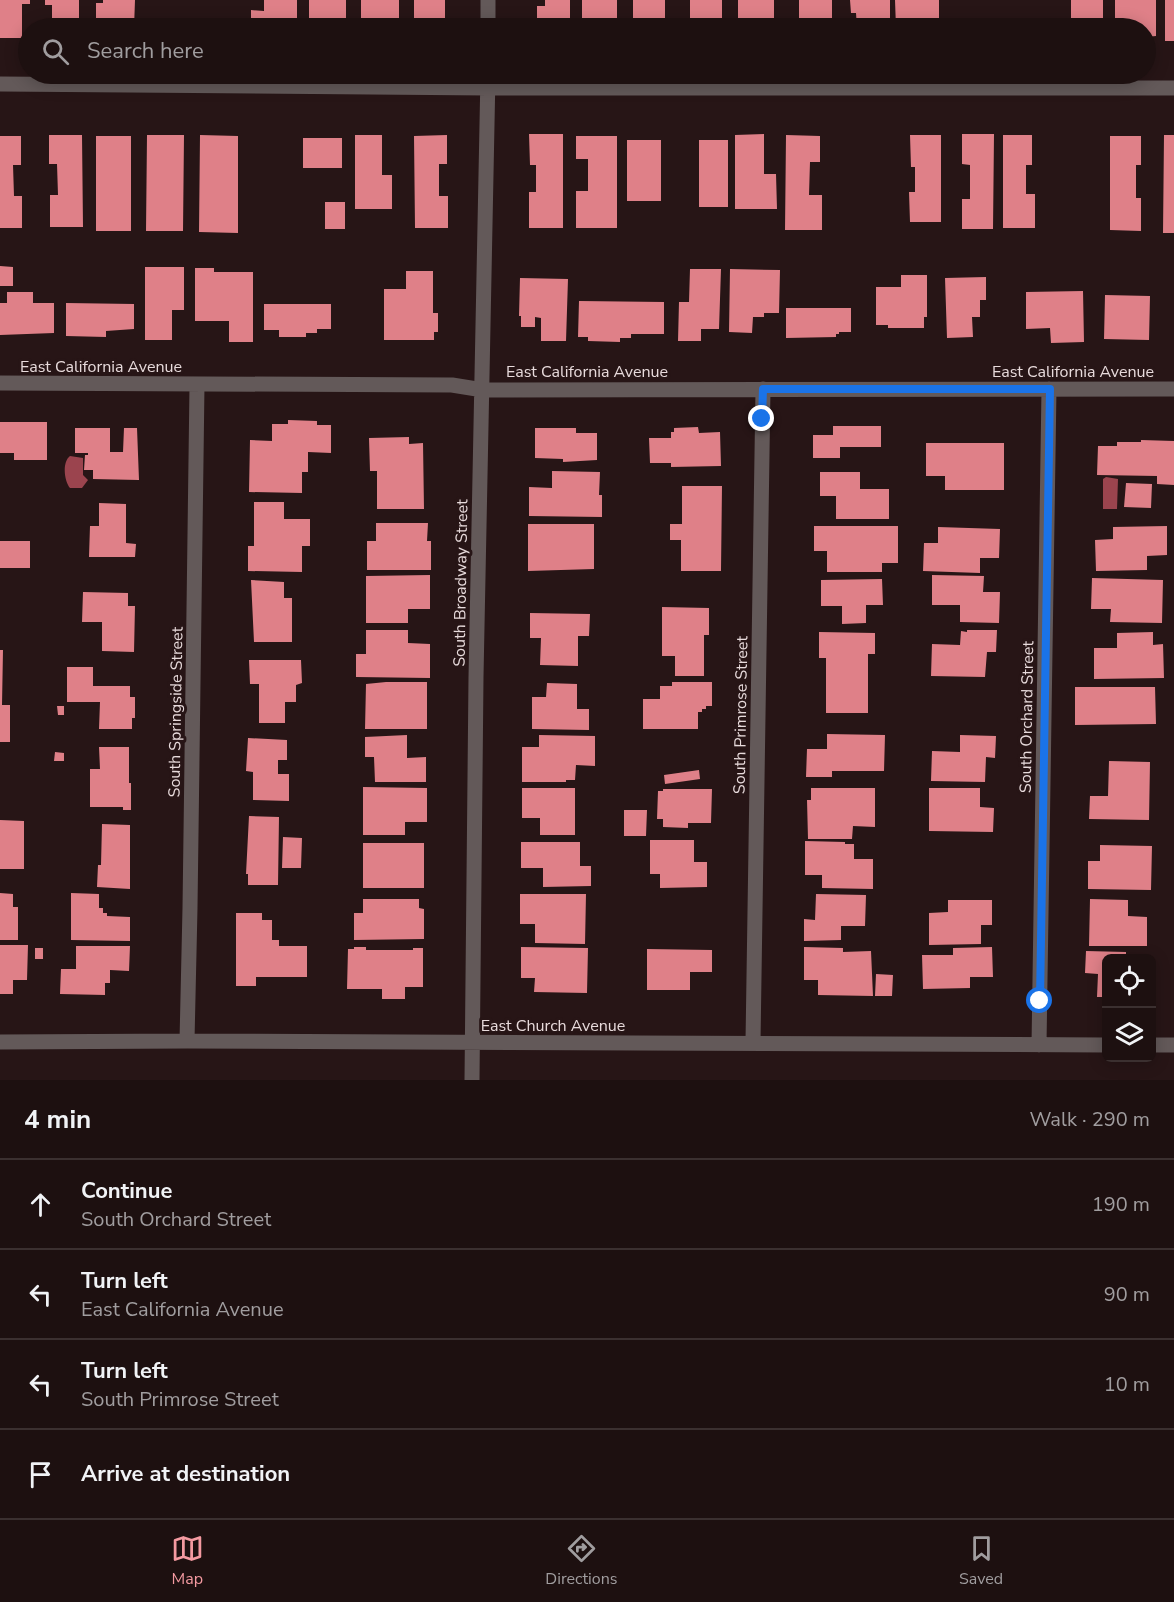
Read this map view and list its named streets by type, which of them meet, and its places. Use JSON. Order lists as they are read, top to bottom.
{
  "streets": {
    "street": [
      "East California Avenue",
      "South Broadway Street",
      "South Springside Street",
      "South Primrose Street",
      "South Orchard Street",
      "East Church Avenue"
    ]
  },
  "crossings": [
    ["East California Avenue", "South Broadway Street"],
    ["East California Avenue", "South Springside Street"],
    ["East California Avenue", "South Primrose Street"],
    ["East California Avenue", "South Orchard Street"],
    ["South Broadway Street", "East Church Avenue"],
    ["South Springside Street", "East Church Avenue"],
    ["South Primrose Street", "East Church Avenue"],
    ["South Orchard Street", "East Church Avenue"]
  ],
  "page": {
    "search": "Search here",
    "heading": ["4 min", "Walk · 290 m"],
    "list": [
      ["Continue", "South Orchard Street", "190 m"],
      ["Turn left", "East California Avenue", "90 m"],
      ["Turn left", "South Primrose Street", "10 m"],
      "Arrive at destination"
    ],
    "nav": ["Map", "Directions", "Saved"]
  }
}
